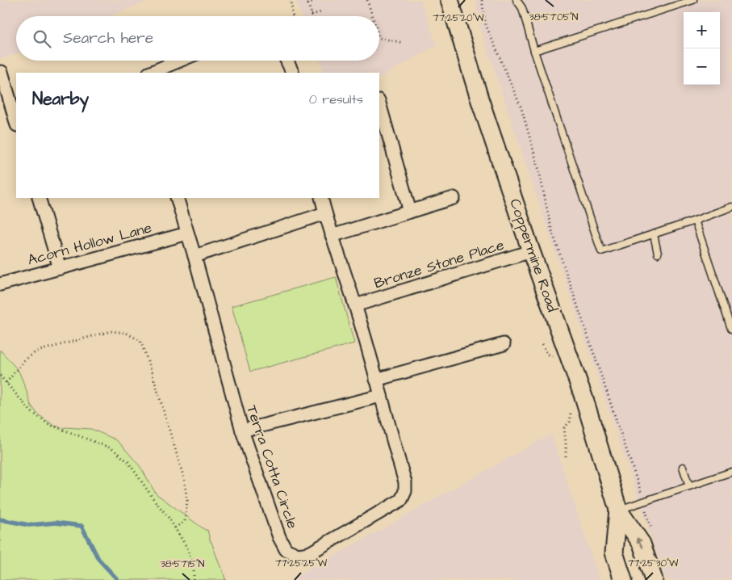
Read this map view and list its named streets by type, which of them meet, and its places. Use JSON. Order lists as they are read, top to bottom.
{
  "streets": {
    "street": [
      "Acorn Hollow Lane",
      "Coppermine Road",
      "Bronze Stone Place",
      "Terra Cotta Circle"
    ]
  },
  "crossings": [
    ["Acorn Hollow Lane", "Terra Cotta Circle"],
    ["Coppermine Road", "Bronze Stone Place"],
    ["Bronze Stone Place", "Terra Cotta Circle"]
  ],
  "page": {
    "map_buttons": ["+", "−"],
    "search": "Search here",
    "heading": ["Nearby", "0 results"]
  },
  "coordinates": [
    "38°57'05\"N",
    "77°25'20\"W",
    "77°25'25\"W",
    "77°25'30\"W",
    "38°57'15\"N"
  ]
}
